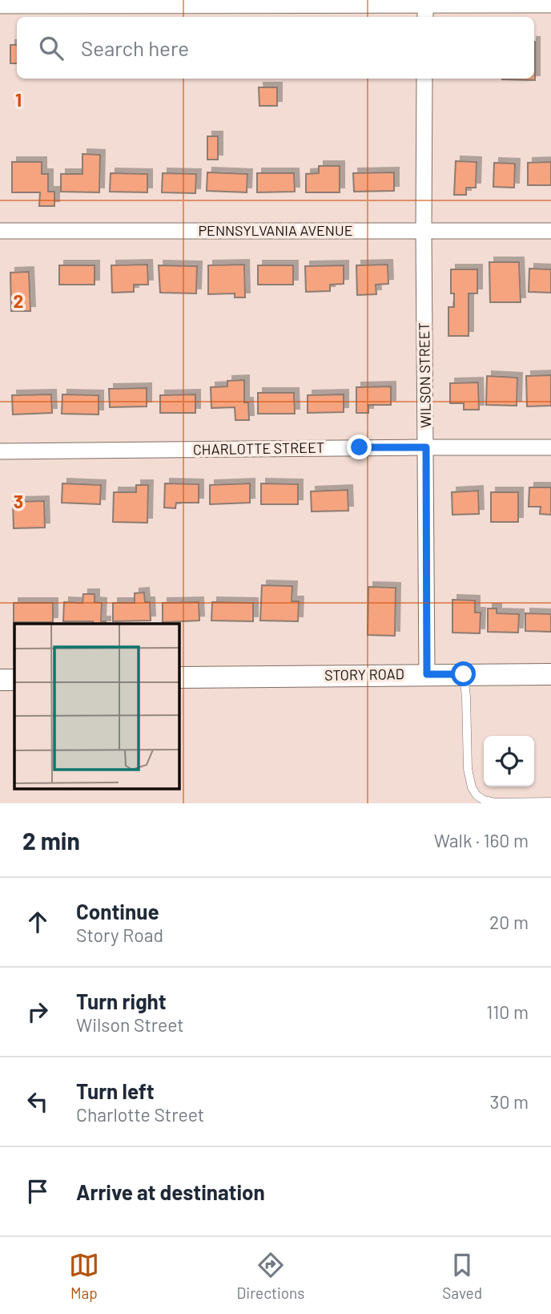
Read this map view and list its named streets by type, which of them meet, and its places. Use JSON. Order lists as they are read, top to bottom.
{
  "streets": {
    "street": [
      "PENNSYLVANIA AVENUE",
      "WILSON STREET",
      "CHARLOTTE STREET",
      "STORY ROAD"
    ]
  },
  "crossings": [
    ["PENNSYLVANIA AVENUE", "WILSON STREET"],
    ["WILSON STREET", "CHARLOTTE STREET"],
    ["WILSON STREET", "STORY ROAD"]
  ],
  "page": {
    "search": "Search here",
    "heading": ["2 min", "Walk · 160 m"],
    "list": [
      ["Continue", "Story Road", "20 m"],
      ["Turn right", "Wilson Street", "110 m"],
      ["Turn left", "Charlotte Street", "30 m"],
      "Arrive at destination"
    ],
    "nav": ["Map", "Directions", "Saved"]
  },
  "grid": {
    "rows": ["1", "2", "3"]
  }
}
